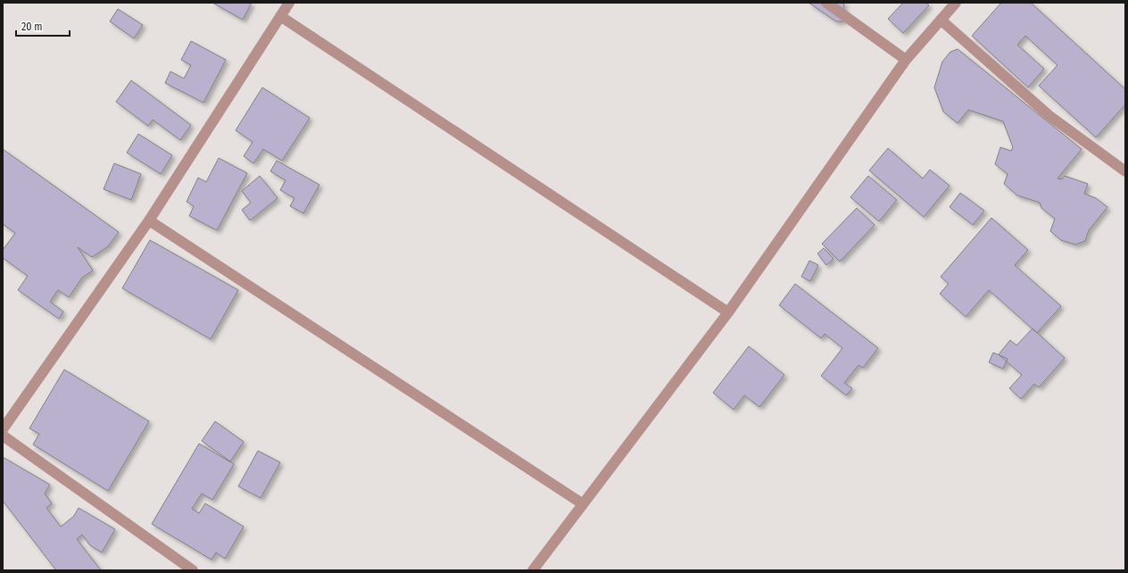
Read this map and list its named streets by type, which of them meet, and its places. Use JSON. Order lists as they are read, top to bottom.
{
  "scale_bar": "20 m"
}
